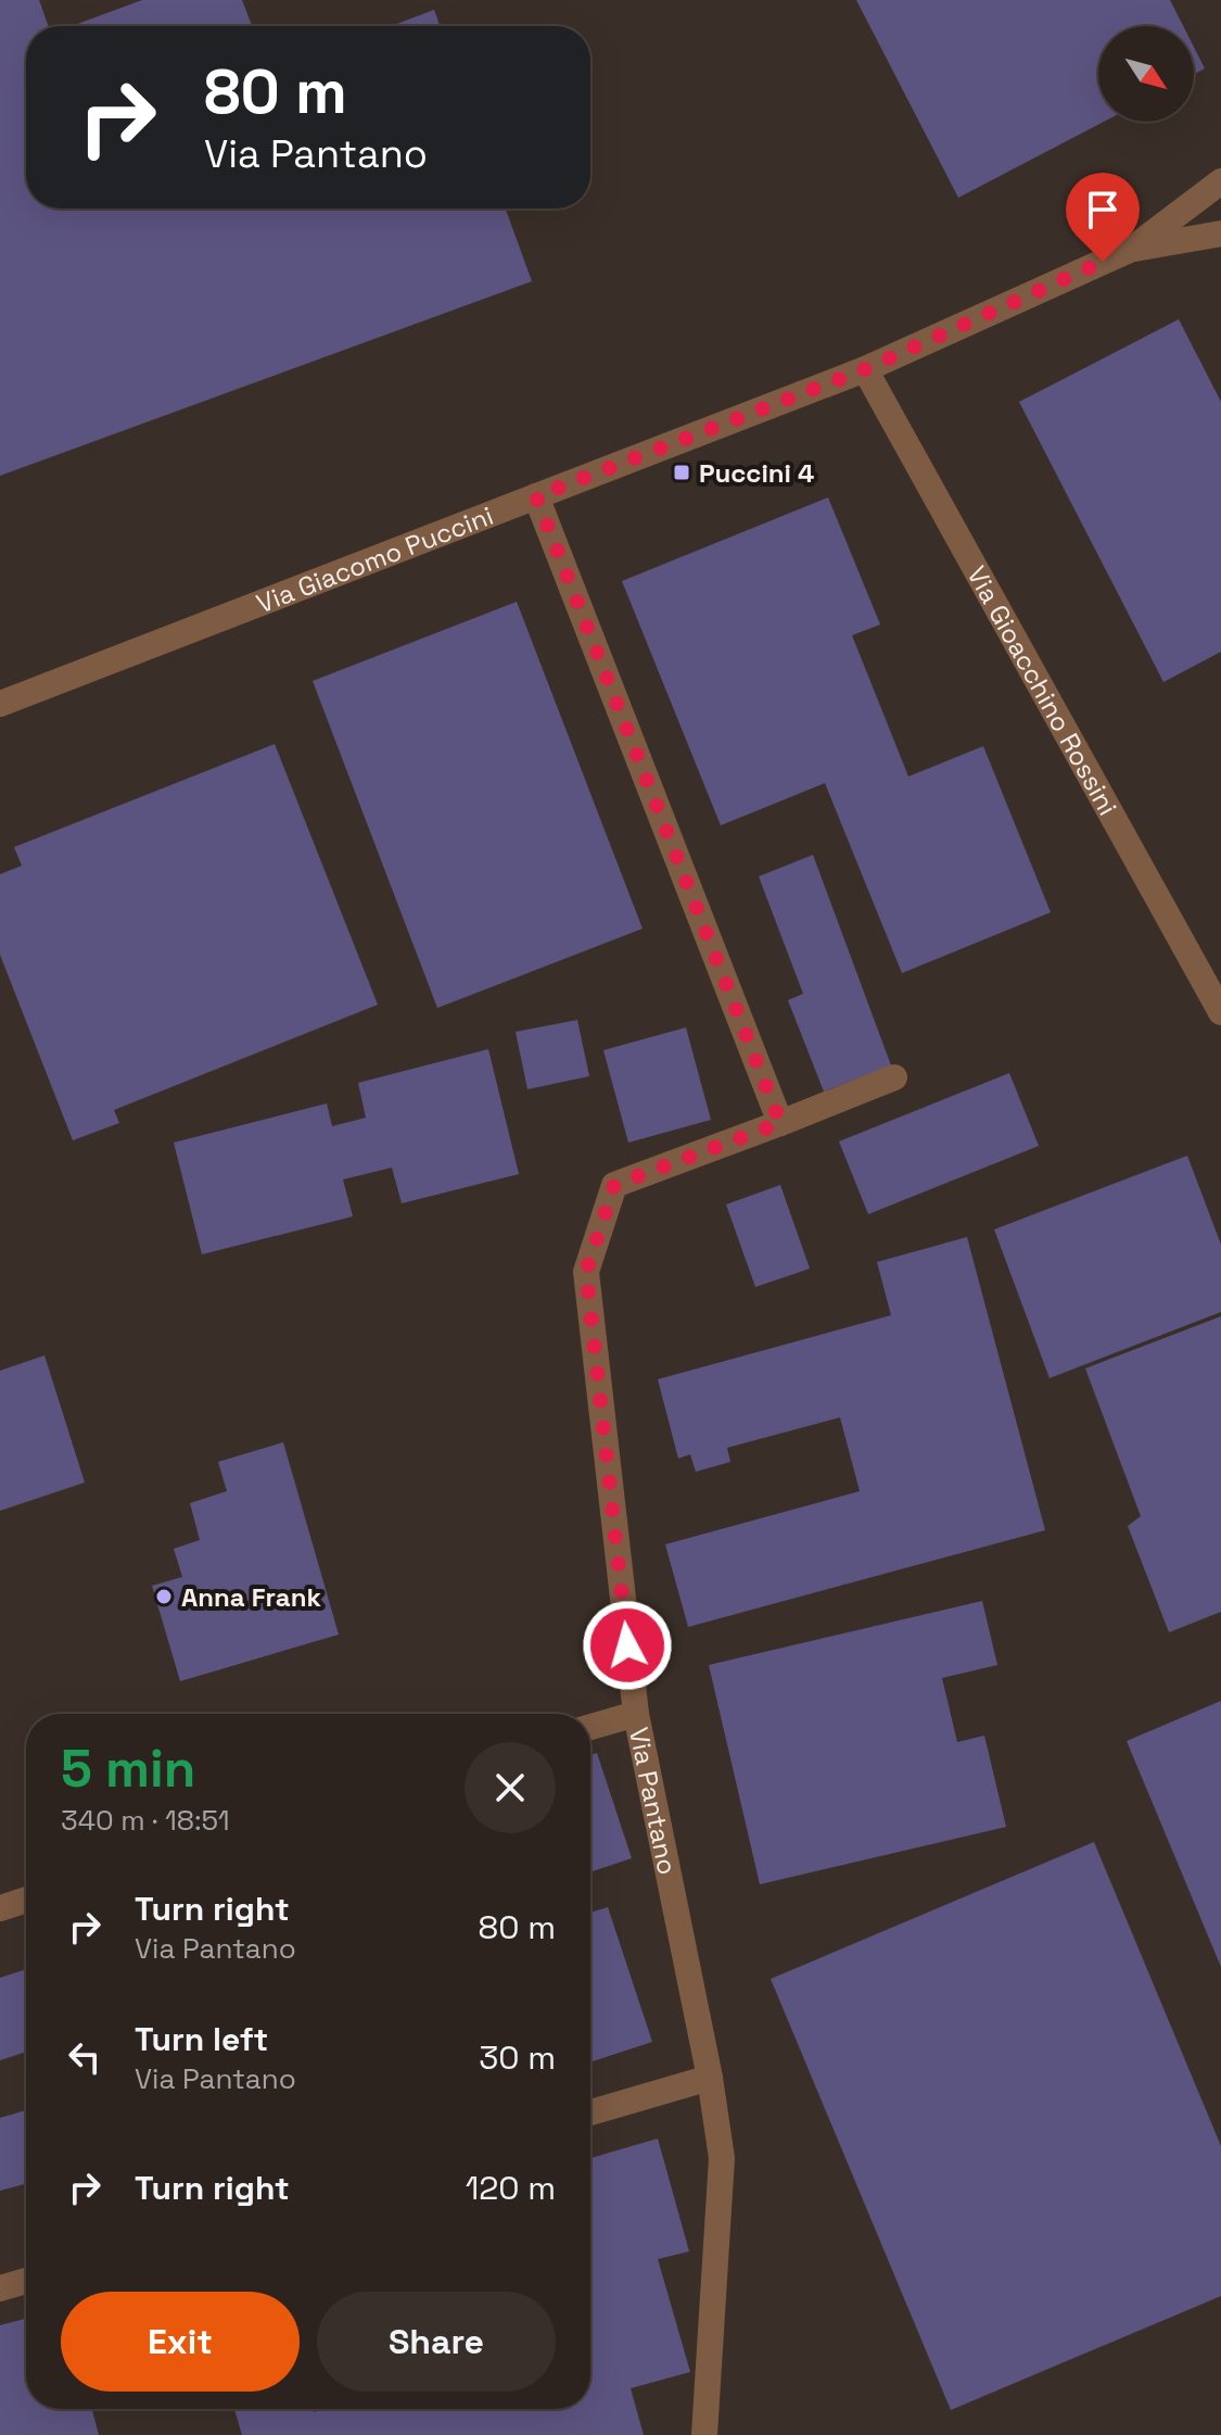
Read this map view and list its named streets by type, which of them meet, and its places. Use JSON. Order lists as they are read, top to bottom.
{
  "streets": {
    "street": ["Via Giacomo Puccini", "Via Gioacchino Rossini", "Via Pantano"]
  },
  "crossings": [
    ["Via Giacomo Puccini", "Via Gioacchino Rossini"]
  ],
  "places": {
    "transit": ["Puccini 4"],
    "other": ["Anna Frank"]
  },
  "north": "bottom right",
  "page": {
    "turn": ["80 m", "Via Pantano"],
    "heading": ["5 min", "340 m · 18:51"],
    "list": [
      {
        "name": "Turn right",
        "note": "Via Pantano",
        "value": "80 m"
      },
      {
        "name": "Turn left",
        "note": "Via Pantano",
        "value": "30 m"
      },
      {
        "name": "Turn right",
        "value": "120 m"
      }
    ],
    "buttons": ["Exit", "Share"]
  }
}
